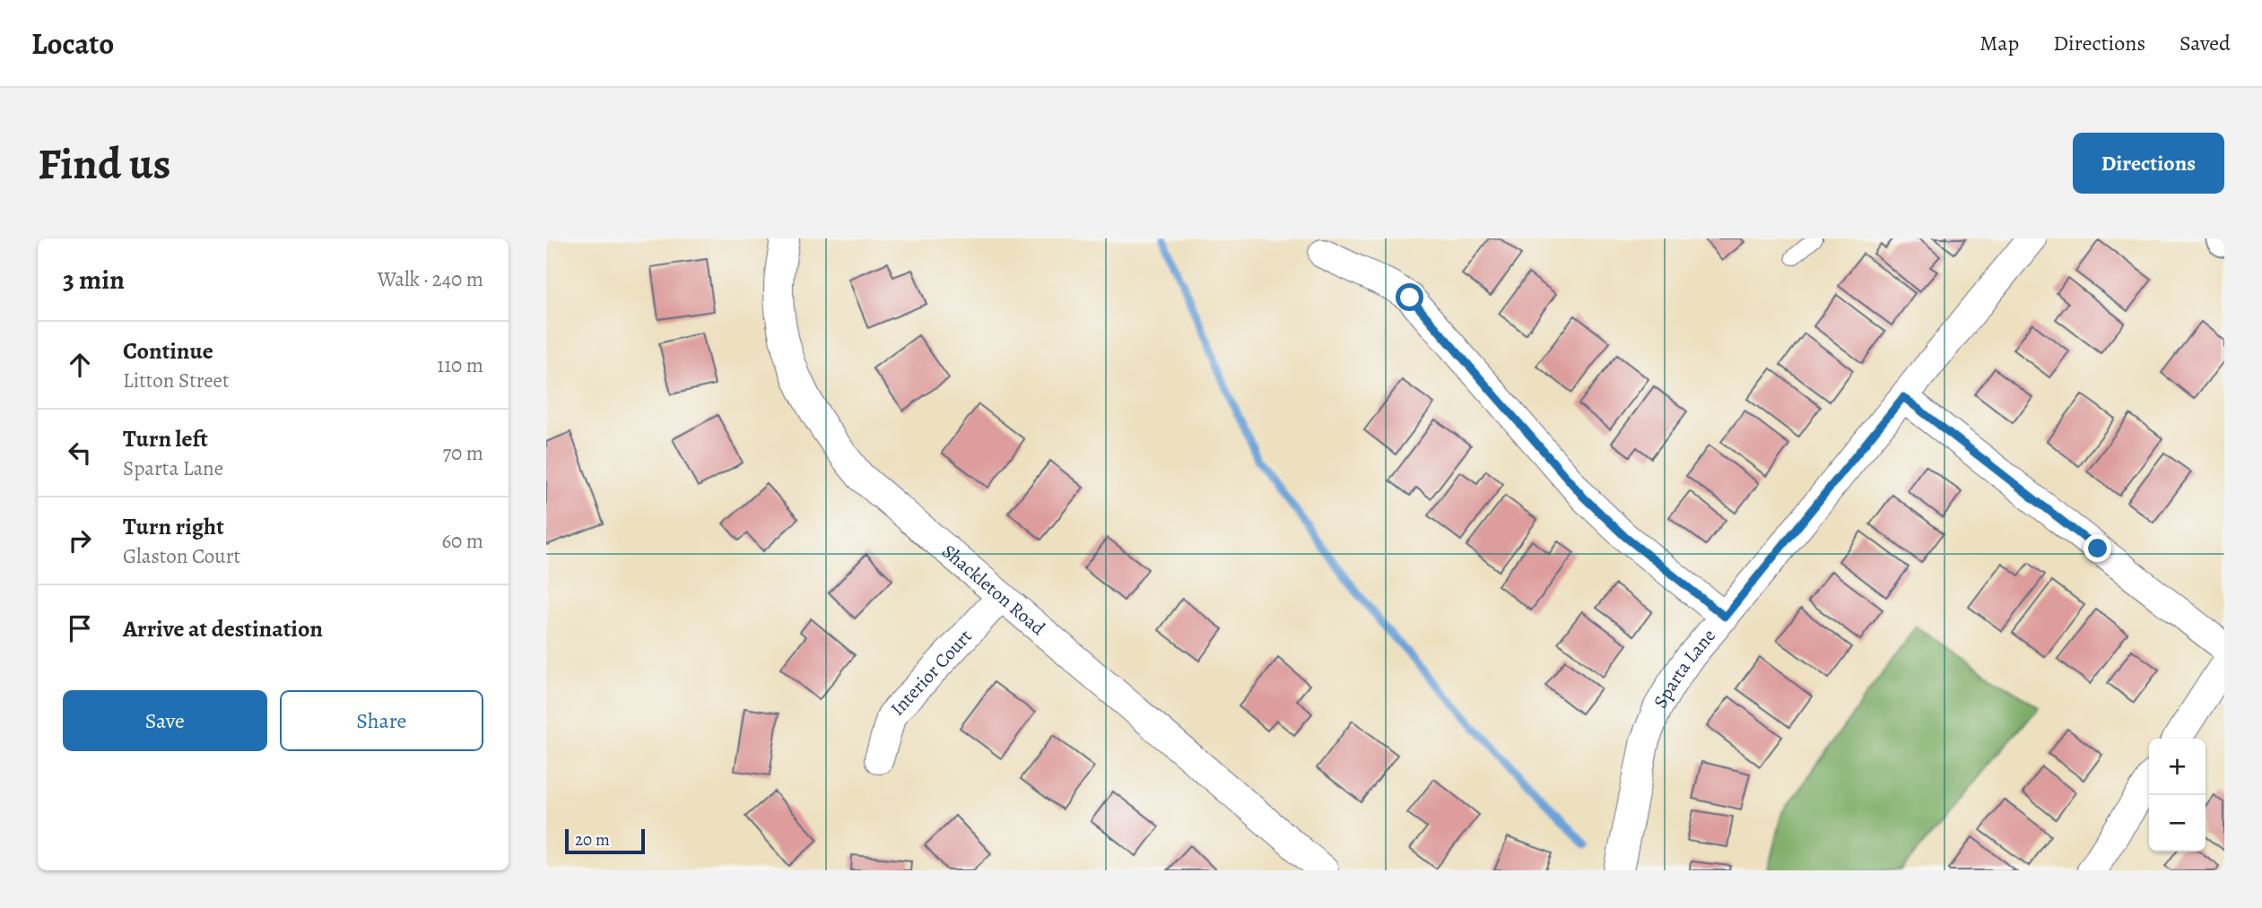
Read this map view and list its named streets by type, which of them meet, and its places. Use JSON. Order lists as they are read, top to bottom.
{
  "streets": {
    "street": ["Shackleton Road", "Sparta Lane", "Interior Court"]
  },
  "crossings": [
    ["Shackleton Road", "Interior Court"]
  ],
  "scale_bar": "20 m",
  "page": {
    "header": "Locato",
    "nav": ["Map", "Directions", "Saved"],
    "buttons": [
      "Directions",
      ["Save", "Share"]
    ],
    "title": "Find us",
    "heading": ["3 min", "Walk · 240 m"],
    "list": [
      ["Continue", "Litton Street", "110 m"],
      ["Turn left", "Sparta Lane", "70 m"],
      ["Turn right", "Glaston Court", "60 m"],
      "Arrive at destination"
    ],
    "map_buttons": ["+", "−"],
    "scale": "20 m"
  }
}
